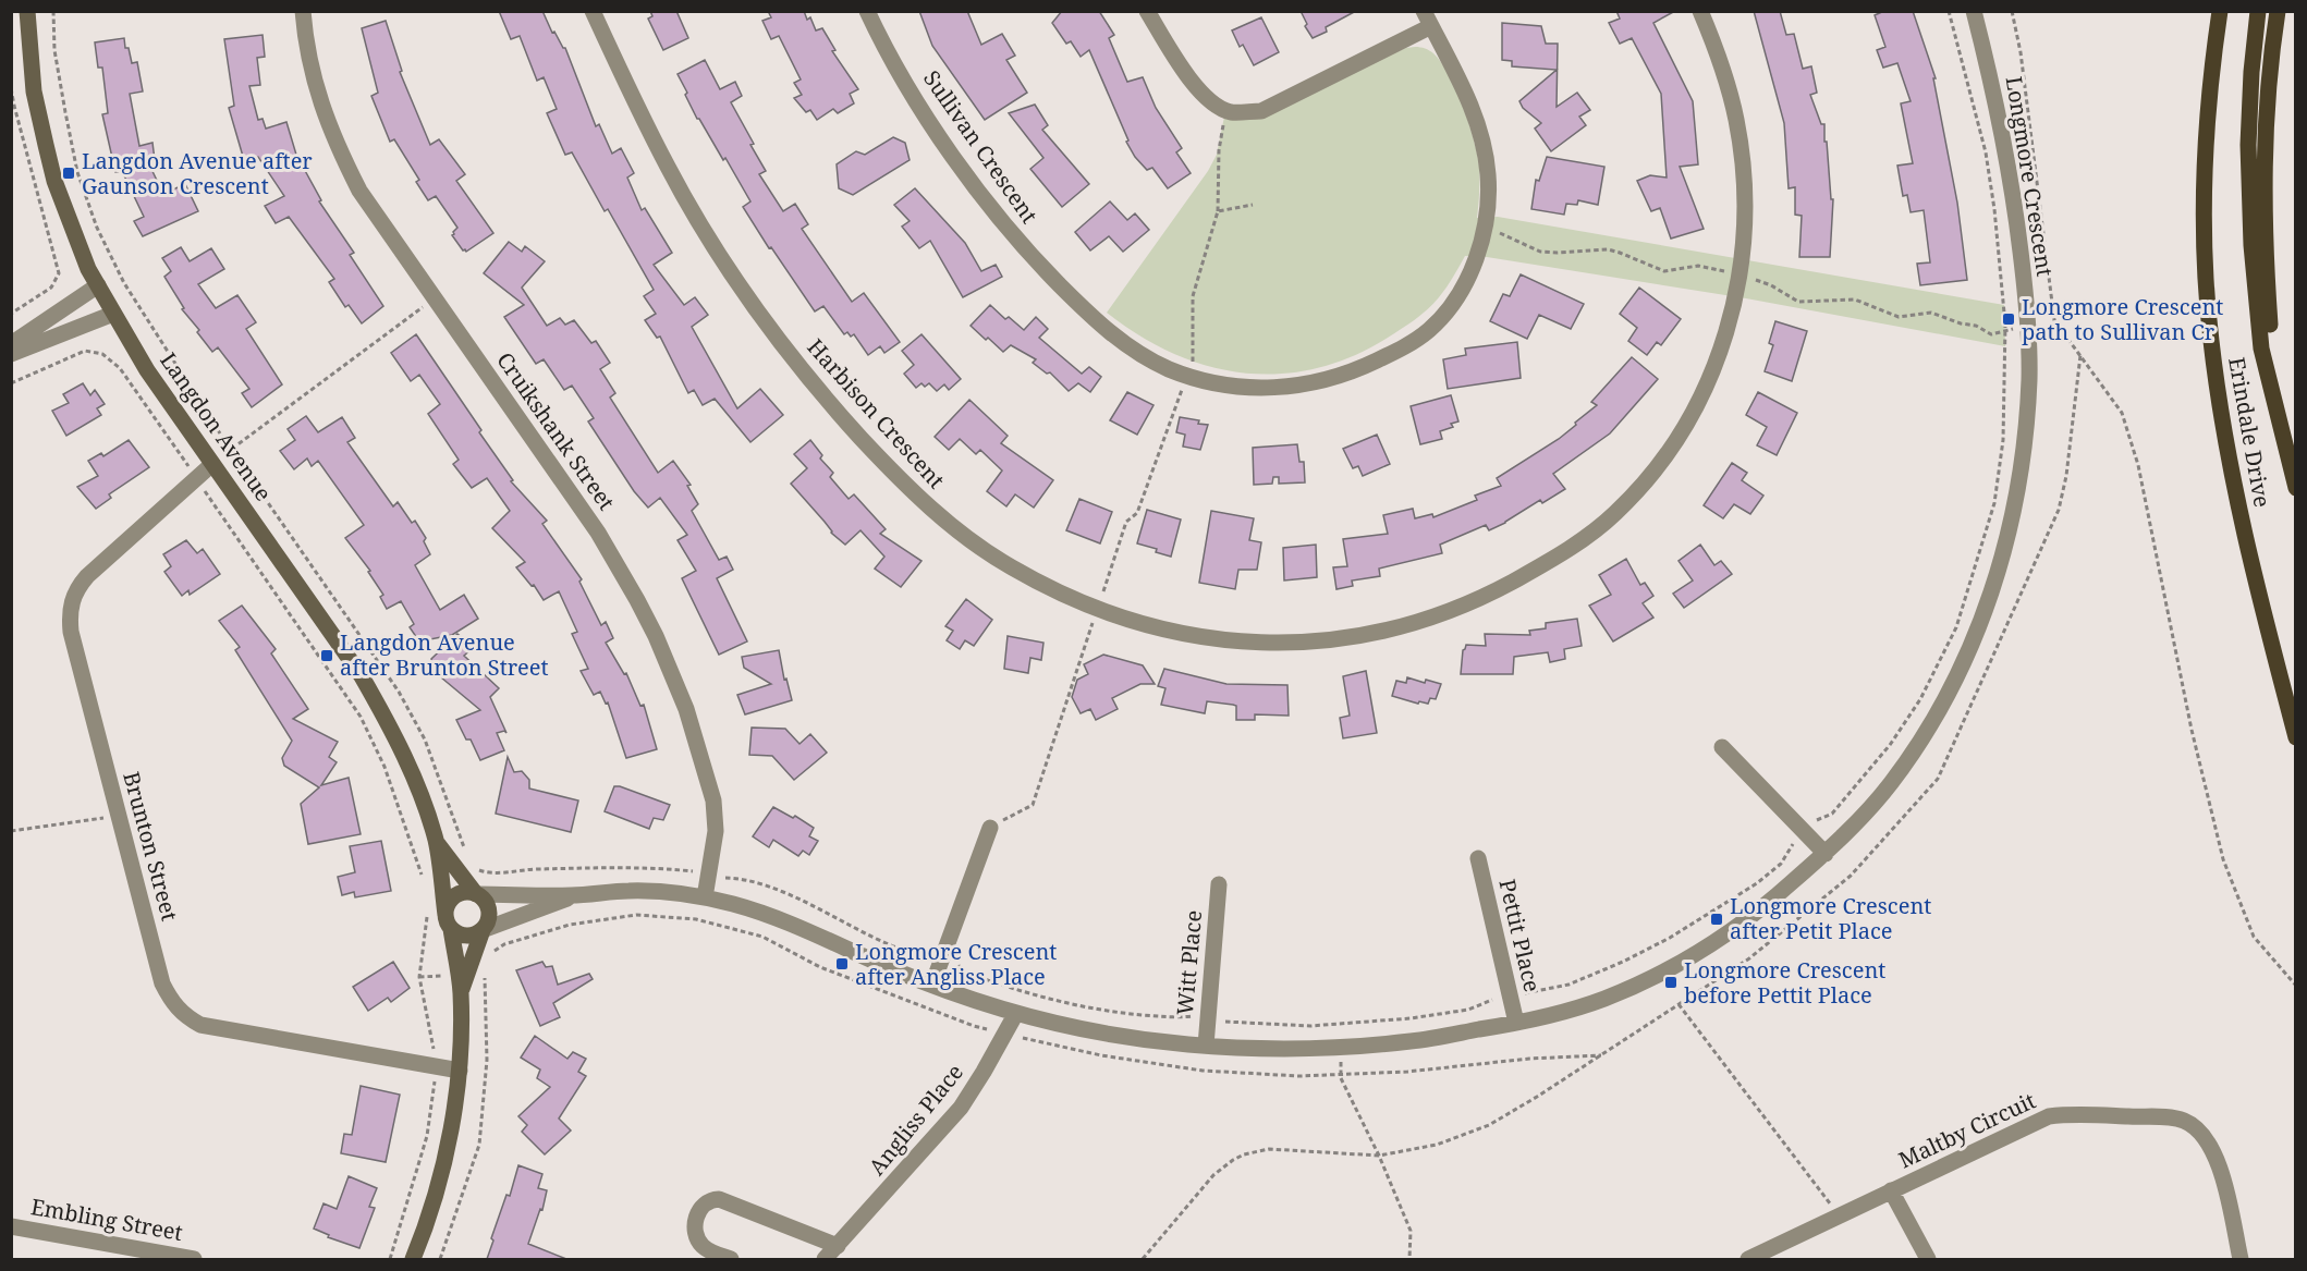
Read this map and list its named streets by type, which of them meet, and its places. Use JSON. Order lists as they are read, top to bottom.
{
  "streets": {
    "main road": ["Erindale Drive"],
    "street": [
      "Sullivan Crescent",
      "Longmore Crescent",
      "Harbison Crescent",
      "Langdon Avenue",
      "Cruikshank Street",
      "Brunton Street",
      "Pettit Place",
      "Witt Place",
      "Angliss Place",
      "Maltby Circuit",
      "Embling Street"
    ]
  },
  "crossings": [
    ["Longmore Crescent", "Langdon Avenue"],
    ["Longmore Crescent", "Cruikshank Street"],
    ["Longmore Crescent", "Pettit Place"],
    ["Longmore Crescent", "Witt Place"],
    ["Longmore Crescent", "Angliss Place"],
    ["Langdon Avenue", "Brunton Street"]
  ],
  "places": {
    "transit": [
      "Langdon Avenue after Gaunson Crescent",
      "Longmore Crescent path to Sullivan Cr",
      "Langdon Avenue after Brunton Street",
      "Longmore Crescent after Petit Place",
      "Longmore Crescent after Angliss Place",
      "Longmore Crescent before Pettit Place"
    ]
  }
}
